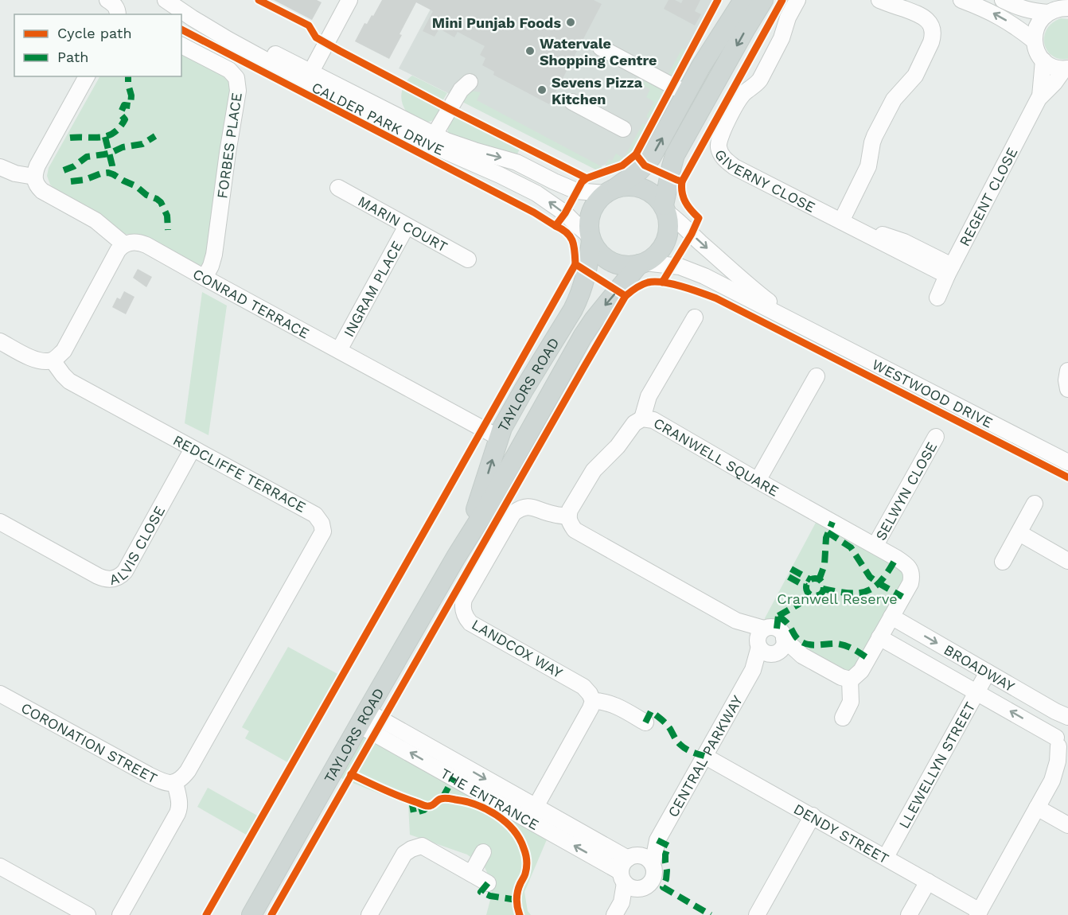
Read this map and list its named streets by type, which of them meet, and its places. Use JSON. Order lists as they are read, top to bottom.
{
  "streets": {
    "main road": ["TAYLORS ROAD"],
    "street": [
      "CALDER PARK DRIVE",
      "FORBES PLACE",
      "GIVERNY CLOSE",
      "REGENT CLOSE",
      "MARIN COURT",
      "INGRAM PLACE",
      "CONRAD TERRACE",
      "WESTWOOD DRIVE",
      "CRANWELL SQUARE",
      "REDCLIFFE TERRACE",
      "SELWYN CLOSE",
      "ALVIS CLOSE",
      "LANDCOX WAY",
      "BROADWAY",
      "CORONATION STREET",
      "CENTRAL PARKWAY",
      "LLEWELLYN STREET",
      "THE ENTRANCE",
      "DENDY STREET"
    ]
  },
  "crossings": [
    ["CALDER PARK DRIVE", "TAYLORS ROAD"],
    ["CALDER PARK DRIVE", "WESTWOOD DRIVE"],
    ["FORBES PLACE", "CONRAD TERRACE"],
    ["GIVERNY CLOSE", "REGENT CLOSE"],
    ["MARIN COURT", "INGRAM PLACE"],
    ["INGRAM PLACE", "CONRAD TERRACE"],
    ["CONRAD TERRACE", "TAYLORS ROAD"],
    ["TAYLORS ROAD", "WESTWOOD DRIVE"],
    ["TAYLORS ROAD", "THE ENTRANCE"],
    ["CRANWELL SQUARE", "SELWYN CLOSE"],
    ["CRANWELL SQUARE", "LANDCOX WAY"],
    ["CRANWELL SQUARE", "BROADWAY"],
    ["REDCLIFFE TERRACE", "ALVIS CLOSE"],
    ["REDCLIFFE TERRACE", "CORONATION STREET"],
    ["BROADWAY", "LLEWELLYN STREET"],
    ["CENTRAL PARKWAY", "THE ENTRANCE"],
    ["CENTRAL PARKWAY", "DENDY STREET"],
    ["LLEWELLYN STREET", "DENDY STREET"]
  ],
  "parks": ["Cranwell Reserve"],
  "places": ["Mini Punjab Foods", "Watervale Shopping Centre", "Sevens Pizza Kitchen"],
  "legend": ["Cycle path", "Path"]
}
